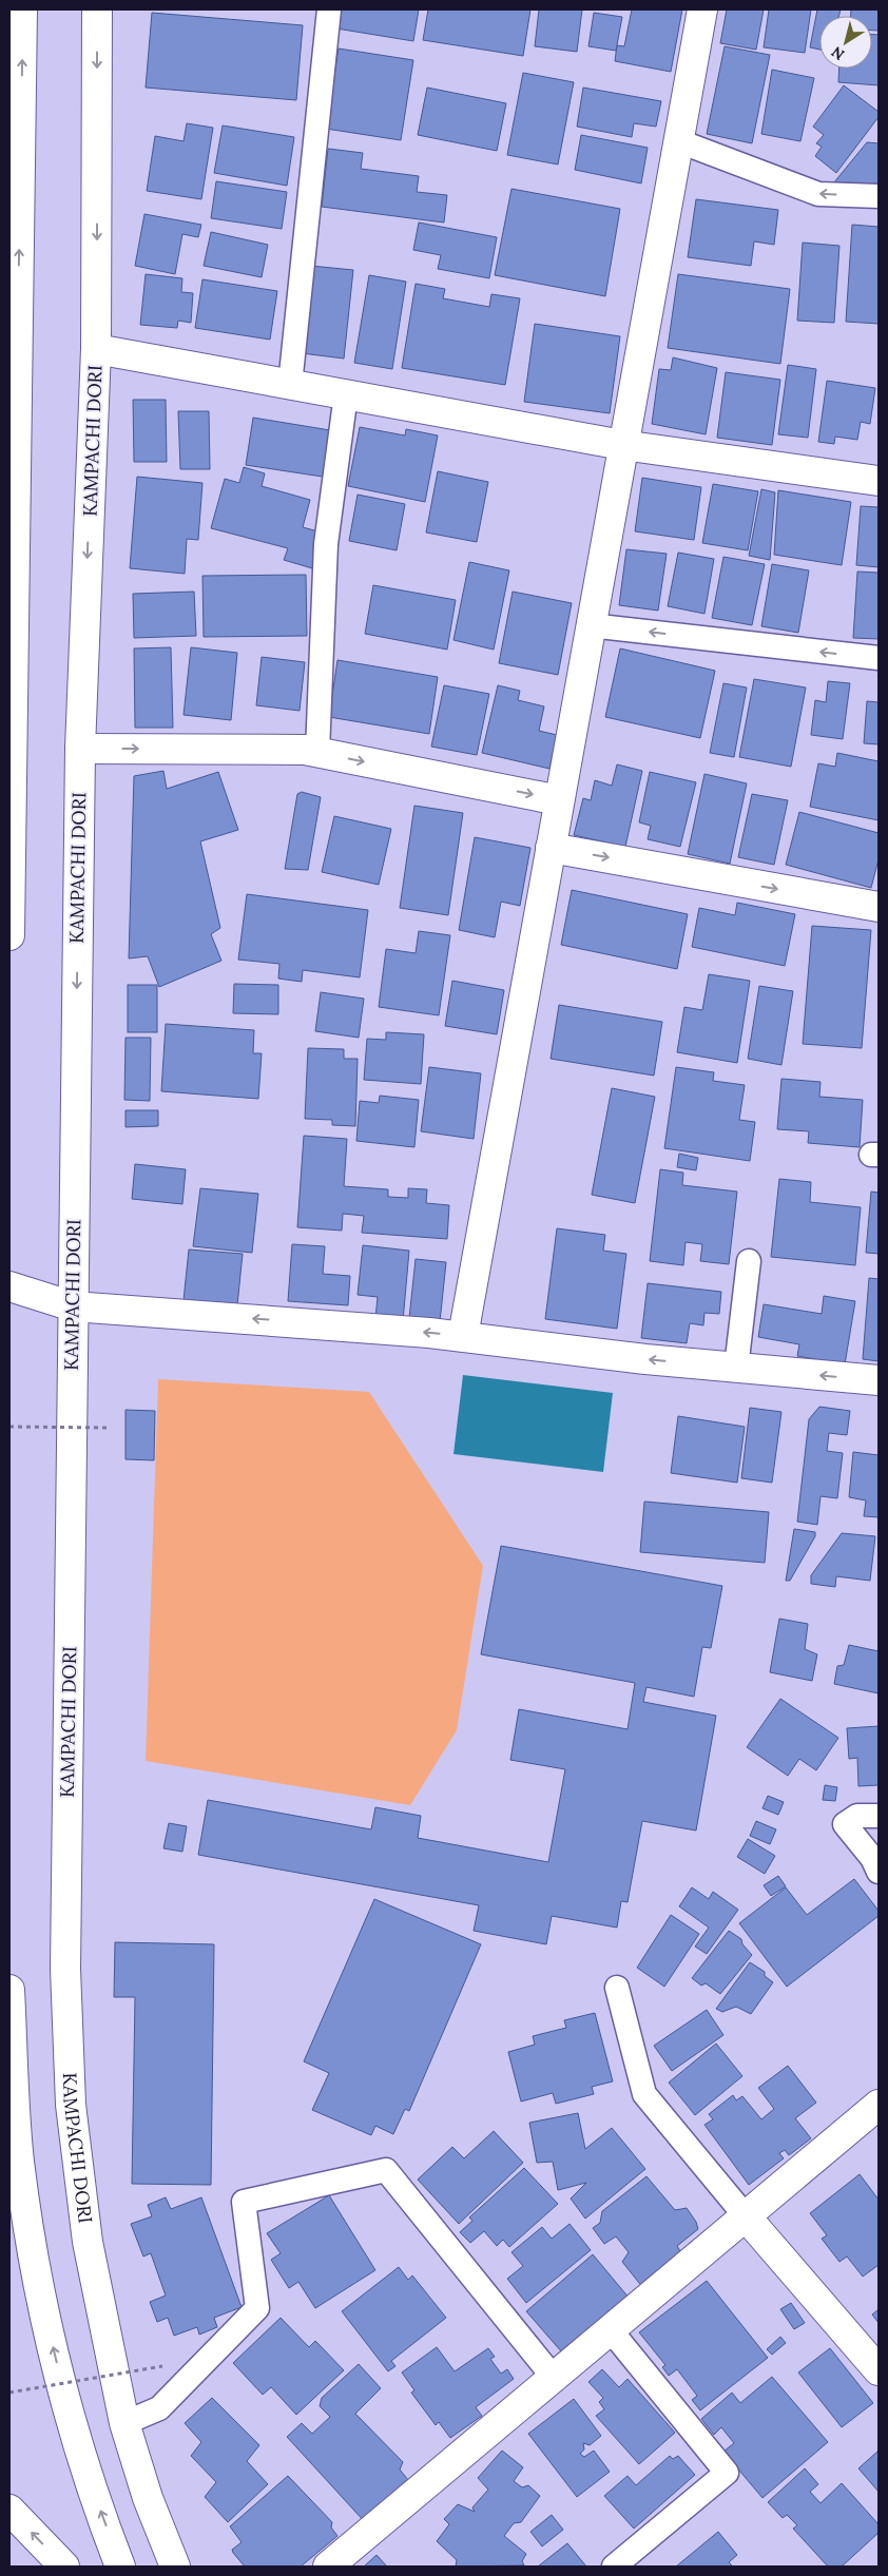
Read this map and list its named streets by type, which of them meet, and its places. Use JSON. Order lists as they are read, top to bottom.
{
  "streets": {
    "street": ["KAMPACHI DORI"]
  },
  "north": "bottom left"
}
